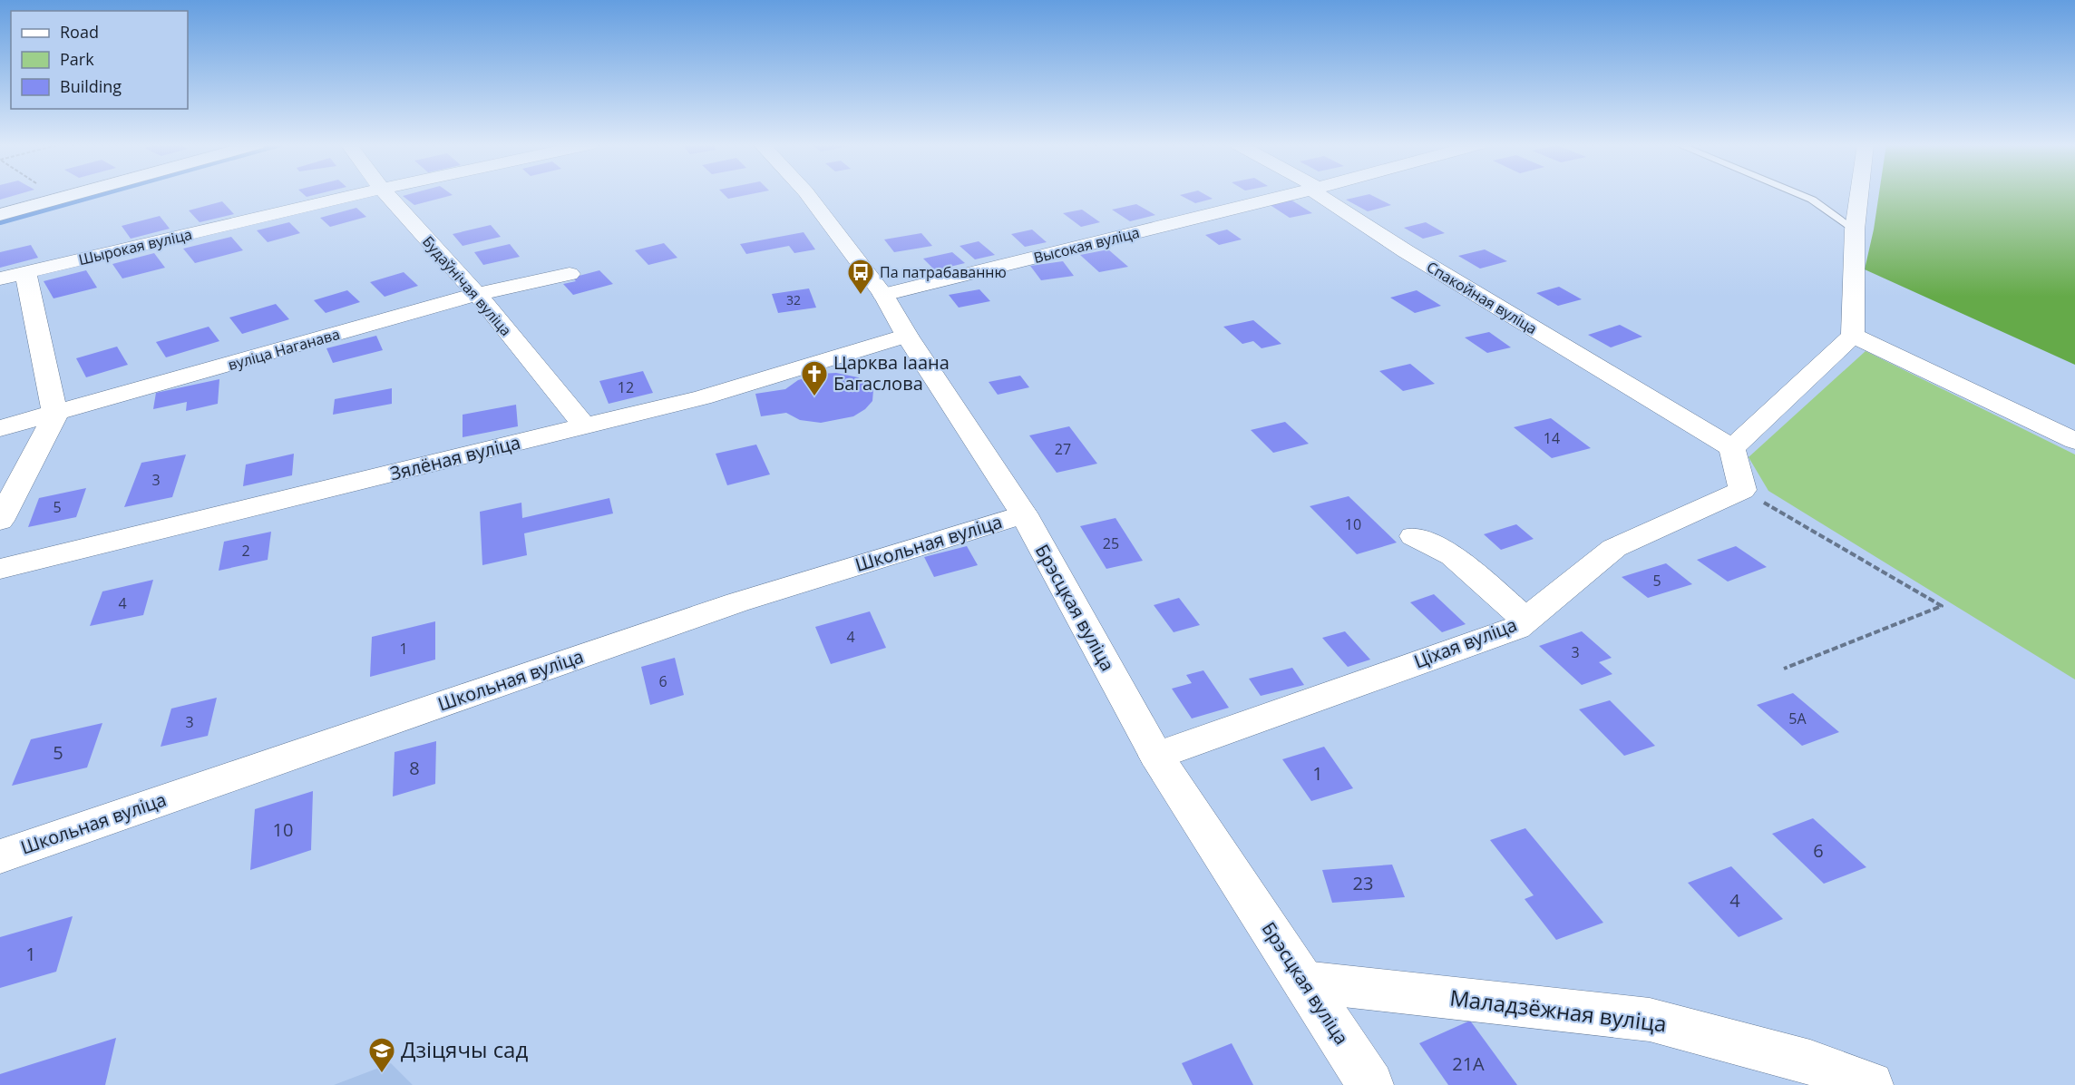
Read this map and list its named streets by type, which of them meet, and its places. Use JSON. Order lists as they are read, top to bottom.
{
  "streets": {
    "street": [
      "Высокая вуліца",
      "Шырокая вуліца",
      "Будаўнічая вуліца",
      "Спакойная вуліца",
      "вуліца Наганава",
      "Зялёная вуліца",
      "Школьная вуліца",
      "Брэсцкая вуліца",
      "Ціхая вуліца",
      "Маладзёжная вуліца"
    ]
  },
  "crossings": [
    ["Высокая вуліца", "Брэсцкая вуліца"],
    ["Будаўнічая вуліца", "вуліца Наганава"],
    ["Будаўнічая вуліца", "Зялёная вуліца"],
    ["Зялёная вуліца", "Брэсцкая вуліца"],
    ["Школьная вуліца", "Брэсцкая вуліца"],
    ["Брэсцкая вуліца", "Ціхая вуліца"],
    ["Брэсцкая вуліца", "Маладзёжная вуліца"]
  ],
  "places": {
    "bus stop": ["Па патрабаванню"],
    "church": ["Царква Іаана Багаслова"],
    "school or university": ["Дзіцячы сад"]
  },
  "house_numbers": [
    "32",
    "12",
    "14",
    "27",
    "3",
    "5",
    "10",
    "25",
    "2",
    "5",
    "4",
    "4",
    "1",
    "3",
    "6",
    "5А",
    "3",
    "5",
    "8",
    "1",
    "10",
    "6",
    "23",
    "4",
    "1",
    "21А"
  ],
  "legend": ["Road", "Park", "Building"]
}
